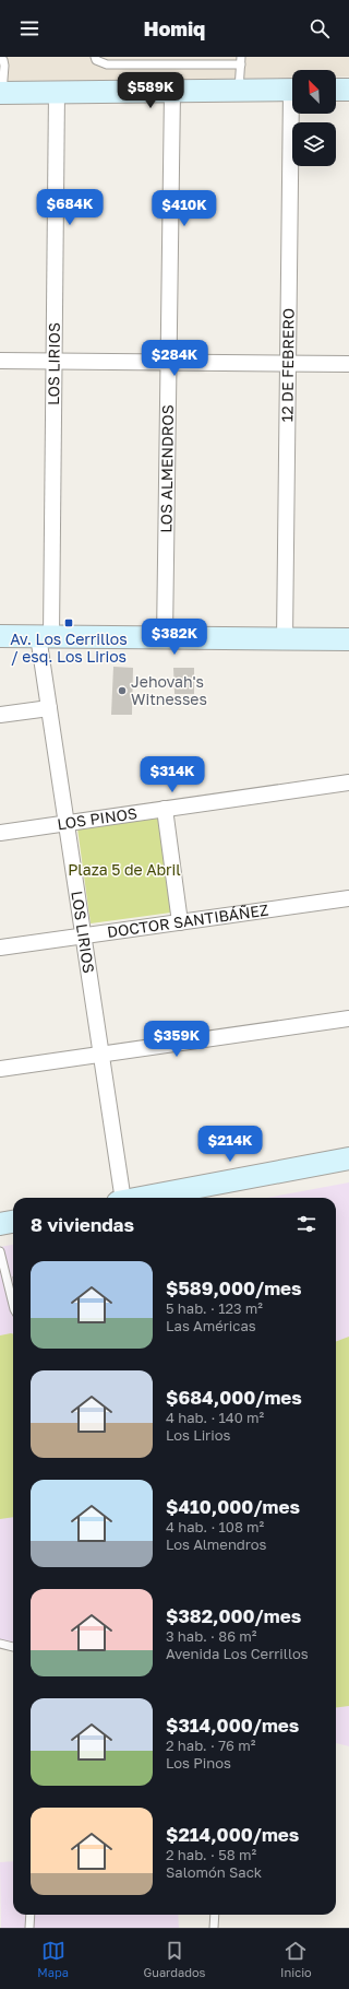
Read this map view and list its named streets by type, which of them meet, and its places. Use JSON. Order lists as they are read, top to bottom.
{
  "streets": {
    "street": [
      "LOS LIRIOS",
      "12 DE FEBRERO",
      "LOS ALMENDROS",
      "LOS PINOS",
      "DOCTOR SANTIBÁÑEZ"
    ]
  },
  "crossings": [
    ["LOS LIRIOS", "LOS PINOS"],
    ["LOS LIRIOS", "DOCTOR SANTIBÁÑEZ"]
  ],
  "parks": ["Plaza 5 de Abril"],
  "places": {
    "transit": ["Av. Los Cerrillos / esq. Los Lirios"],
    "other": ["Jehovah's Witnesses"]
  },
  "north": "top left",
  "page": {
    "header": "Homiq",
    "price": [
      "$589K",
      "$684K",
      "$410K",
      "$284K",
      "$382K",
      "$314K",
      "$359K",
      "$214K"
    ],
    "heading": "8 viviendas",
    "list": [
      {
        "name": "$589,000/mes",
        "note": "5 hab. · 123 m² · Las Américas"
      },
      {
        "name": "$684,000/mes",
        "note": "4 hab. · 140 m² · Los Lirios"
      },
      {
        "name": "$410,000/mes",
        "note": "4 hab. · 108 m² · Los Almendros"
      },
      {
        "name": "$382,000/mes",
        "note": "3 hab. · 86 m² · Avenida Los Cerrillos"
      },
      {
        "name": "$314,000/mes",
        "note": "2 hab. · 76 m² · Los Pinos"
      },
      {
        "name": "$214,000/mes",
        "note": "2 hab. · 58 m² · Salomón Sack"
      }
    ],
    "tabs": ["Mapa", "Guardados", "Inicio"]
  }
}
